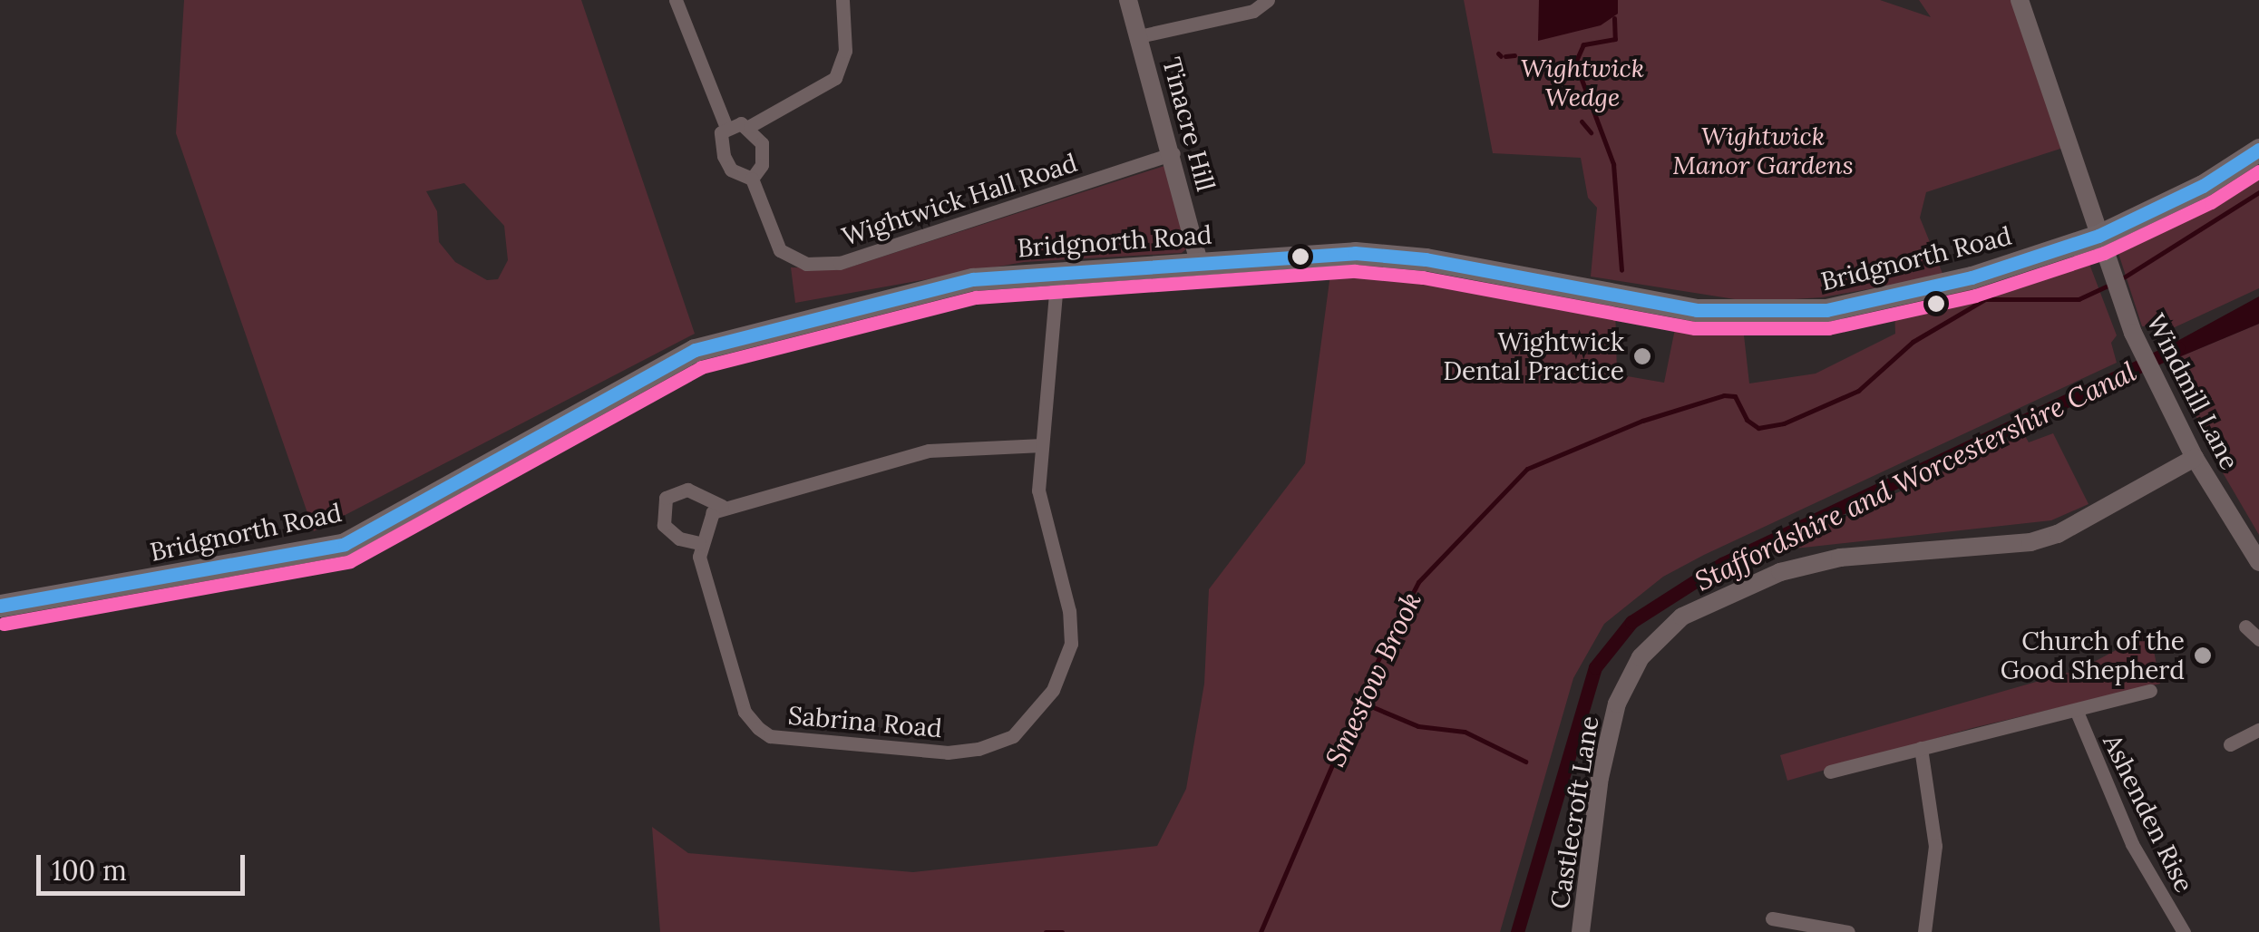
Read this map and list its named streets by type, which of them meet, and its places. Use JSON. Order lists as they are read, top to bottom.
{
  "streets": {
    "highway": ["Bridgnorth Road"],
    "street": [
      "Tinacre Hill",
      "Wightwick Hall Road",
      "Windmill Lane",
      "Sabrina Road",
      "Castlecroft Lane",
      "Ashenden Rise"
    ]
  },
  "crossings": [
    ["Tinacre Hill", "Wightwick Hall Road"],
    ["Tinacre Hill", "Bridgnorth Road"],
    ["Bridgnorth Road", "Windmill Lane"],
    ["Bridgnorth Road", "Sabrina Road"],
    ["Windmill Lane", "Castlecroft Lane"]
  ],
  "water": ["Staffordshire and Worcestershire Canal", "Smestow Brook"],
  "parks": ["Wightwick Wedge", "Wightwick Manor Gardens"],
  "places": ["Wightwick Dental Practice", "Church of the Good Shepherd"],
  "scale_bar": "100 m"
}
